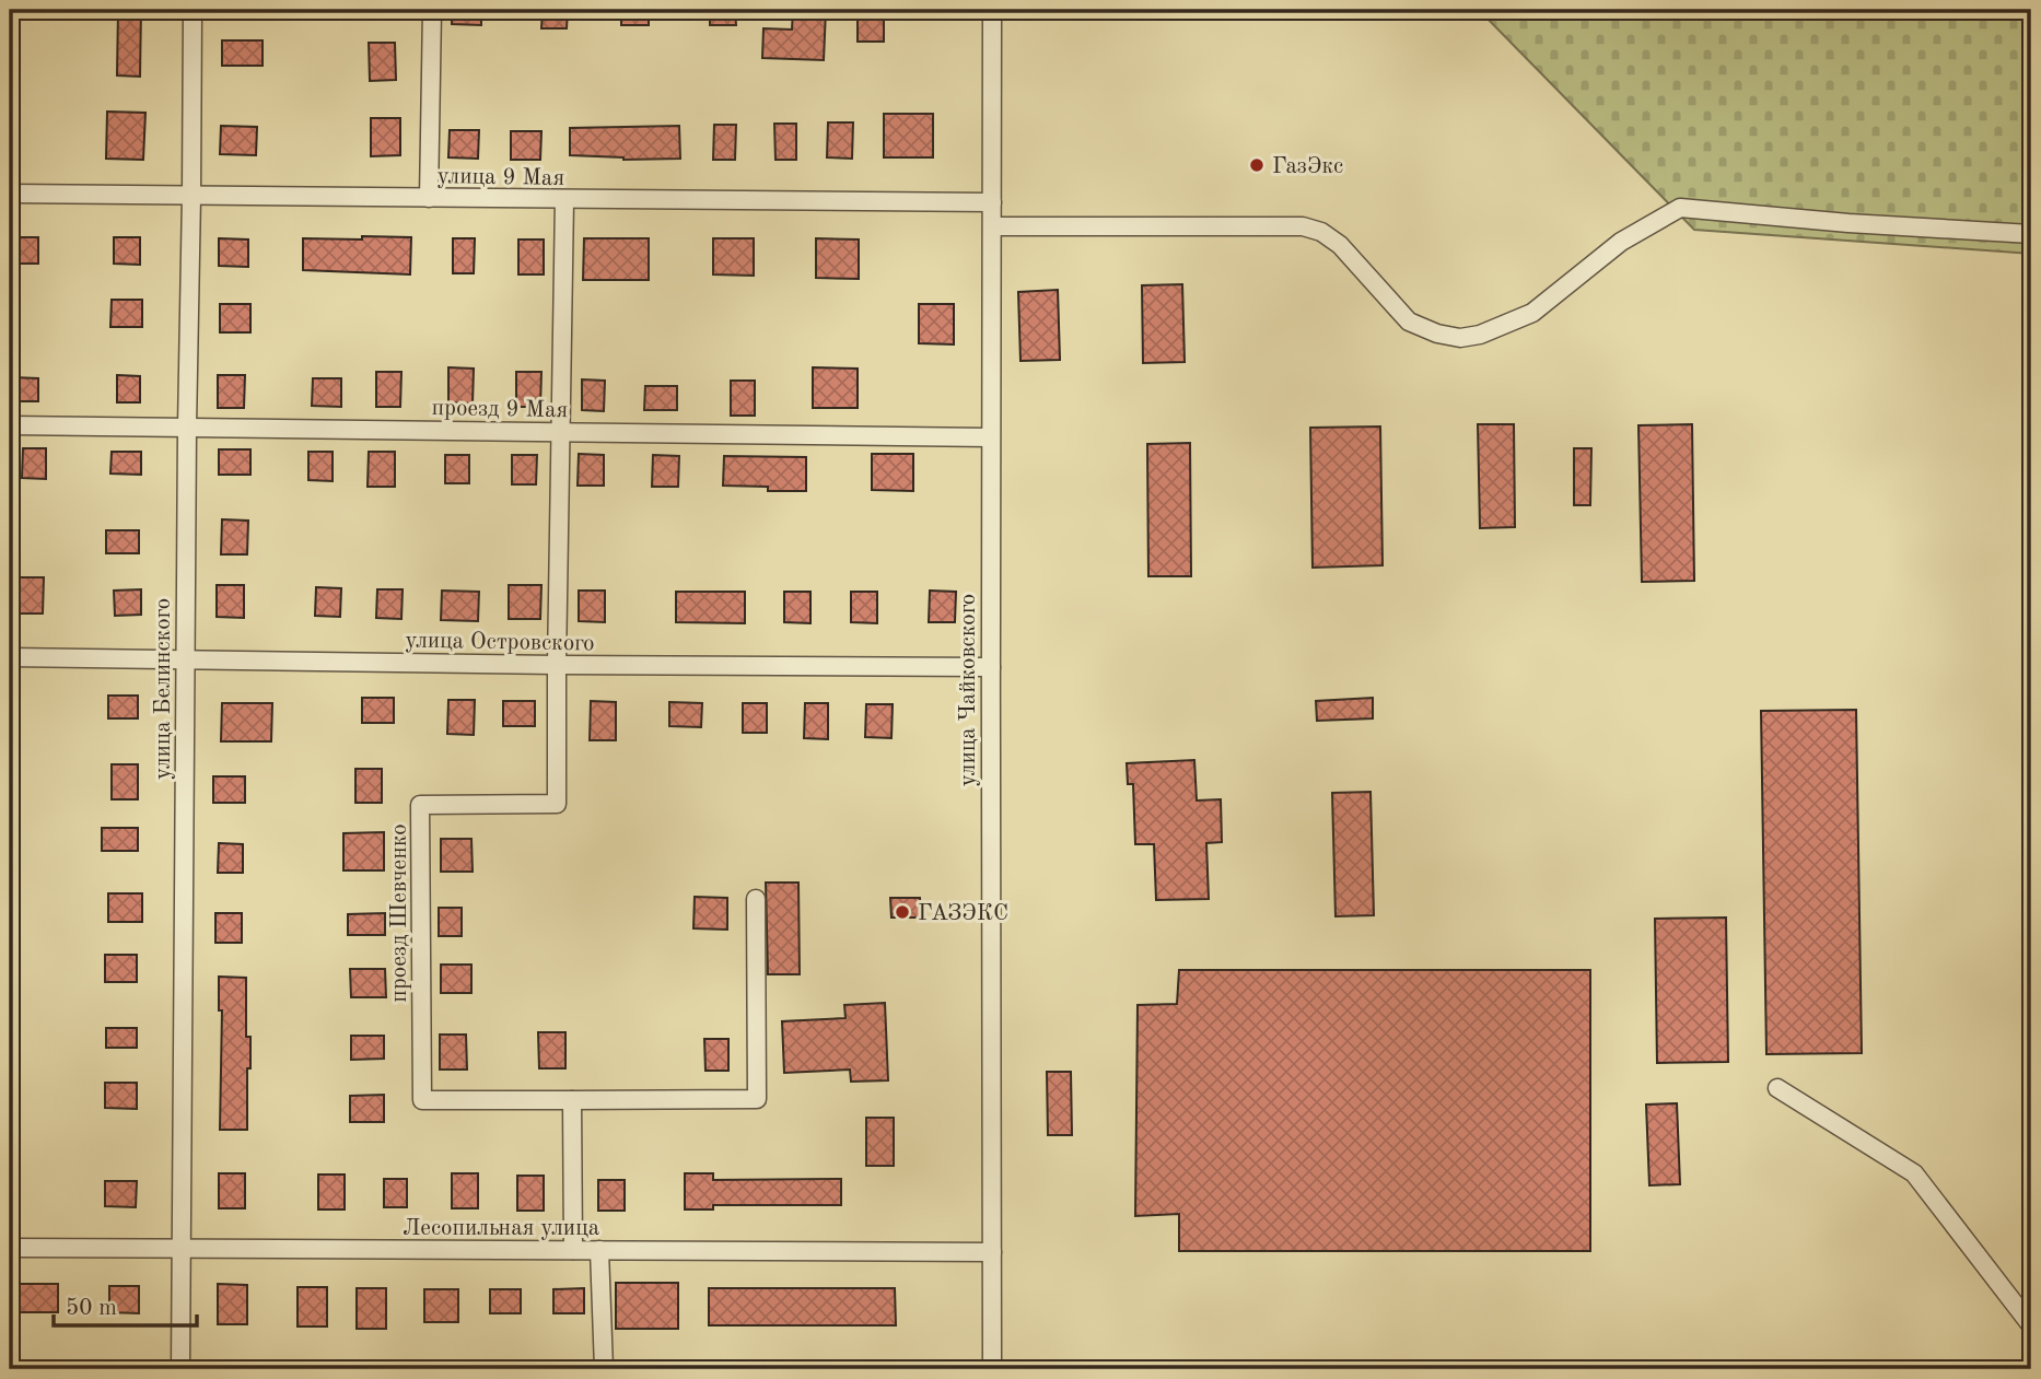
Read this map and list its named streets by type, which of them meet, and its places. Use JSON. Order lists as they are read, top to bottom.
{
  "streets": {
    "street": [
      "улица 9 Мая",
      "проезд 9 Мая",
      "улица Островского",
      "улица Белинского",
      "улица Чайковского",
      "проезд Шевченко",
      "Лесопильная улица"
    ]
  },
  "crossings": [
    ["улица 9 Мая", "улица Белинского"],
    ["улица 9 Мая", "улица Чайковского"],
    ["проезд 9 Мая", "улица Белинского"],
    ["проезд 9 Мая", "улица Чайковского"],
    ["улица Островского", "улица Белинского"],
    ["улица Островского", "улица Чайковского"],
    ["улица Островского", "проезд Шевченко"],
    ["улица Белинского", "Лесопильная улица"],
    ["улица Чайковского", "Лесопильная улица"]
  ],
  "places": ["ГазЭкс", "ГАЗЭКС"],
  "scale_bar": "50 m"
}
